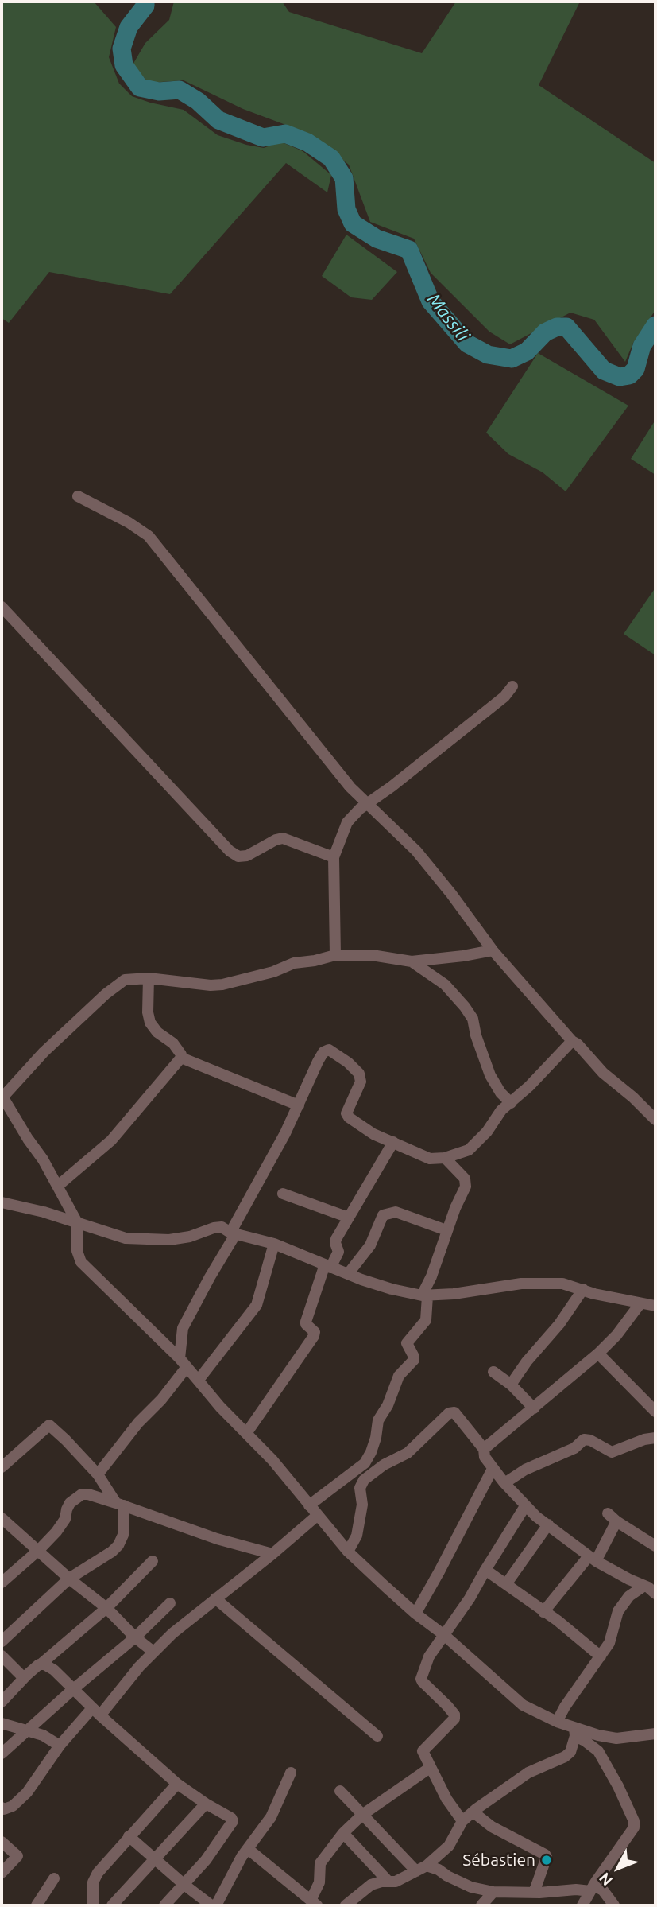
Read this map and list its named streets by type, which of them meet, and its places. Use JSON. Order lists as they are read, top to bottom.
{
  "water": ["Massili"],
  "places": ["Sébastien"],
  "north": "bottom left"
}
